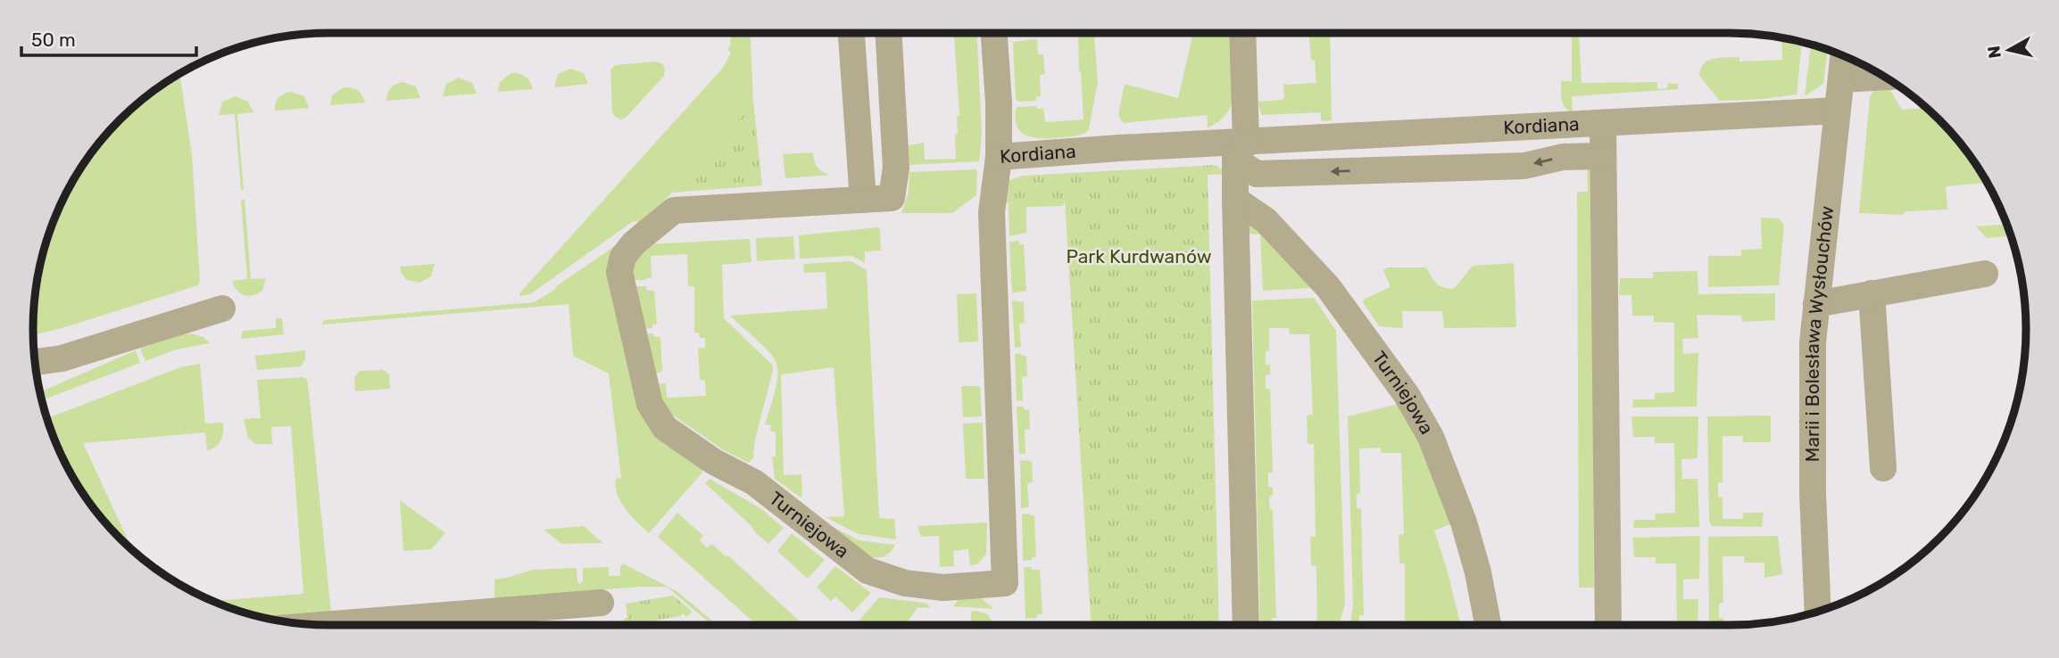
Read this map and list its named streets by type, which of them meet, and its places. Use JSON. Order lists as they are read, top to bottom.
{
  "streets": {
    "street": ["Kordiana", "Marii i Bolesława Wysłouchów", "Turniejowa"]
  },
  "crossings": [
    ["Kordiana", "Marii i Bolesława Wysłouchów"],
    ["Kordiana", "Turniejowa"]
  ],
  "parks": ["Park Kurdwanów"],
  "scale_bar": "50 m",
  "north": "left"
}
